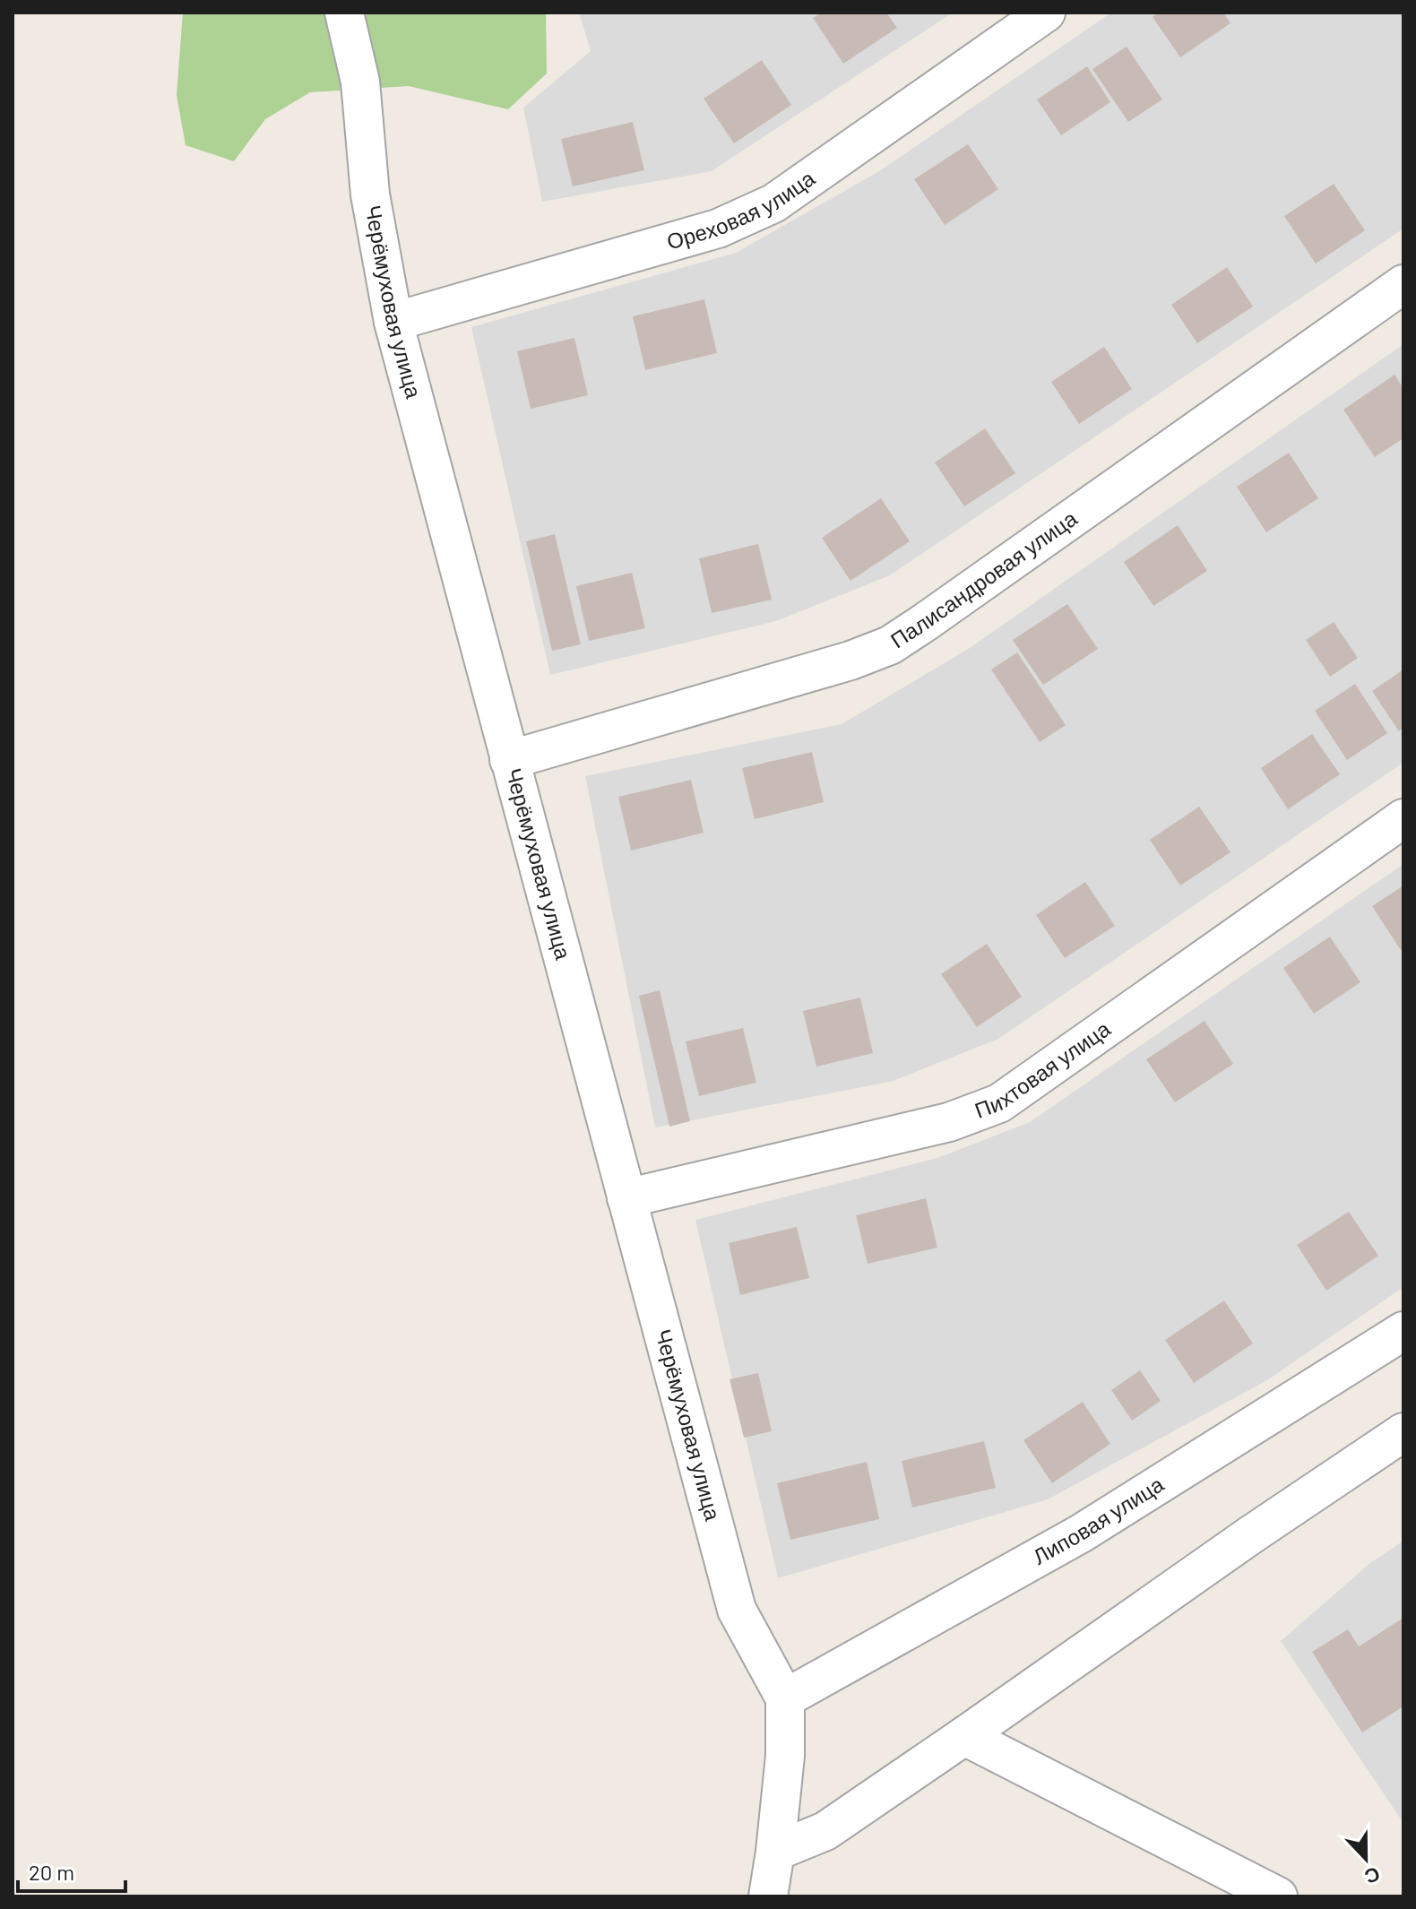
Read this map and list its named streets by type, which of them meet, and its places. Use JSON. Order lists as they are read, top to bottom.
{
  "streets": {
    "street": [
      "Ореховая улица",
      "Черёмуховая улица",
      "Палисандровая улица",
      "Пихтовая улица",
      "Липовая улица"
    ]
  },
  "crossings": [
    ["Ореховая улица", "Черёмуховая улица"],
    ["Черёмуховая улица", "Палисандровая улица"],
    ["Черёмуховая улица", "Пихтовая улица"],
    ["Черёмуховая улица", "Липовая улица"]
  ],
  "scale_bar": "20 m",
  "north": "bottom"
}
